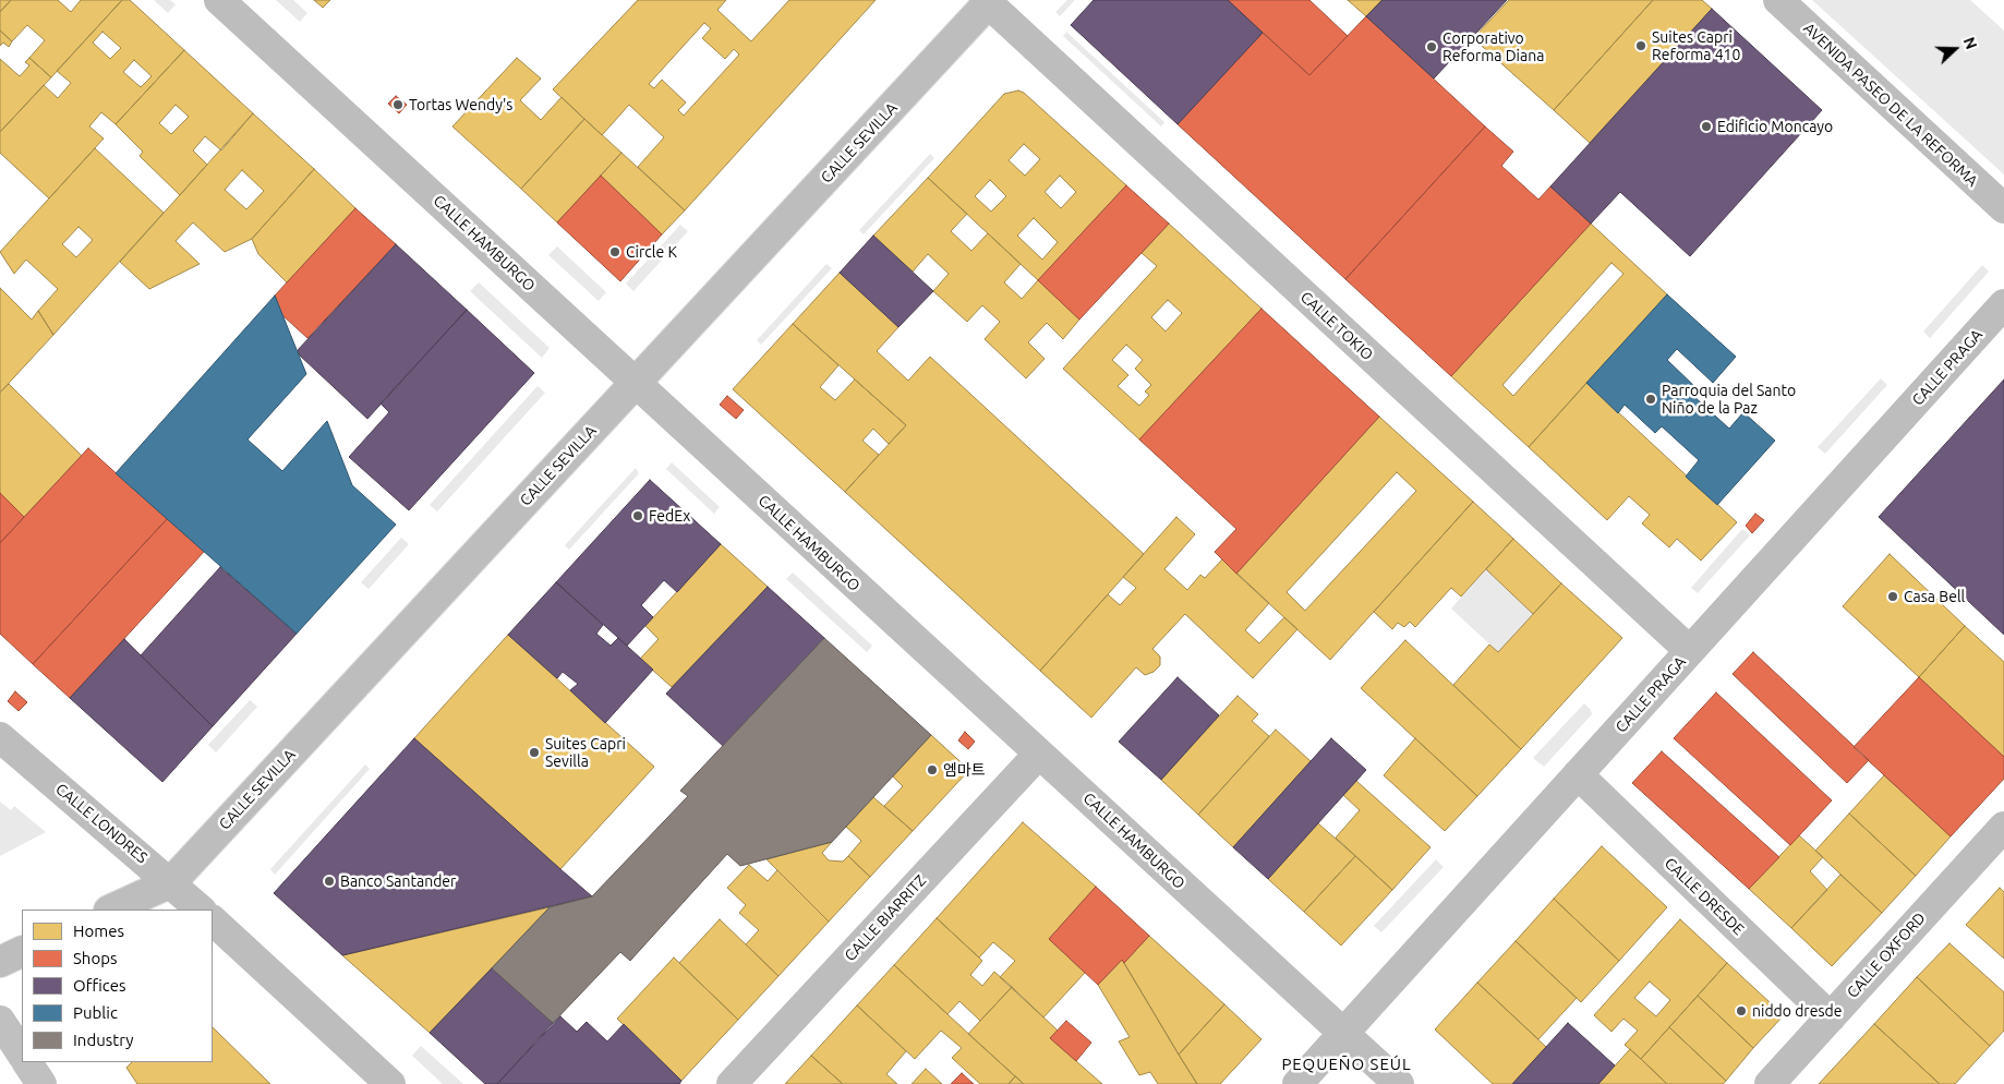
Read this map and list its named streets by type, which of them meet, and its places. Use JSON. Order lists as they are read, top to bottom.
{
  "streets": {
    "street": [
      "AVENIDA PASEO DE LA REFORMA",
      "CALLE SEVILLA",
      "CALLE HAMBURGO",
      "CALLE TOKIO",
      "CALLE PRAGA",
      "CALLE LONDRES",
      "CALLE DRESDE",
      "CALLE BIARRITZ",
      "CALLE OXFORD"
    ]
  },
  "crossings": [
    ["CALLE SEVILLA", "CALLE HAMBURGO"],
    ["CALLE SEVILLA", "CALLE TOKIO"],
    ["CALLE SEVILLA", "CALLE LONDRES"],
    ["CALLE HAMBURGO", "CALLE PRAGA"],
    ["CALLE HAMBURGO", "CALLE BIARRITZ"],
    ["CALLE TOKIO", "CALLE PRAGA"],
    ["CALLE PRAGA", "CALLE DRESDE"],
    ["CALLE DRESDE", "CALLE OXFORD"]
  ],
  "districts": ["PEQUEÑO SEÚL"],
  "places": [
    "Suites Capri Reforma 410",
    "Corporativo Reforma Diana",
    "Tortas Wendy's",
    "Edificio Moncayo",
    "Circle K",
    "Parroquia del Santo Niño de la Paz",
    "FedEx",
    "Casa Bell",
    "Suites Capri Sevilla",
    "엠마트",
    "Banco Santander",
    "niddo dresde"
  ],
  "legend": [
    "Homes",
    "Shops",
    "Offices",
    "Public",
    "Industry"
  ],
  "north": "right"
}
